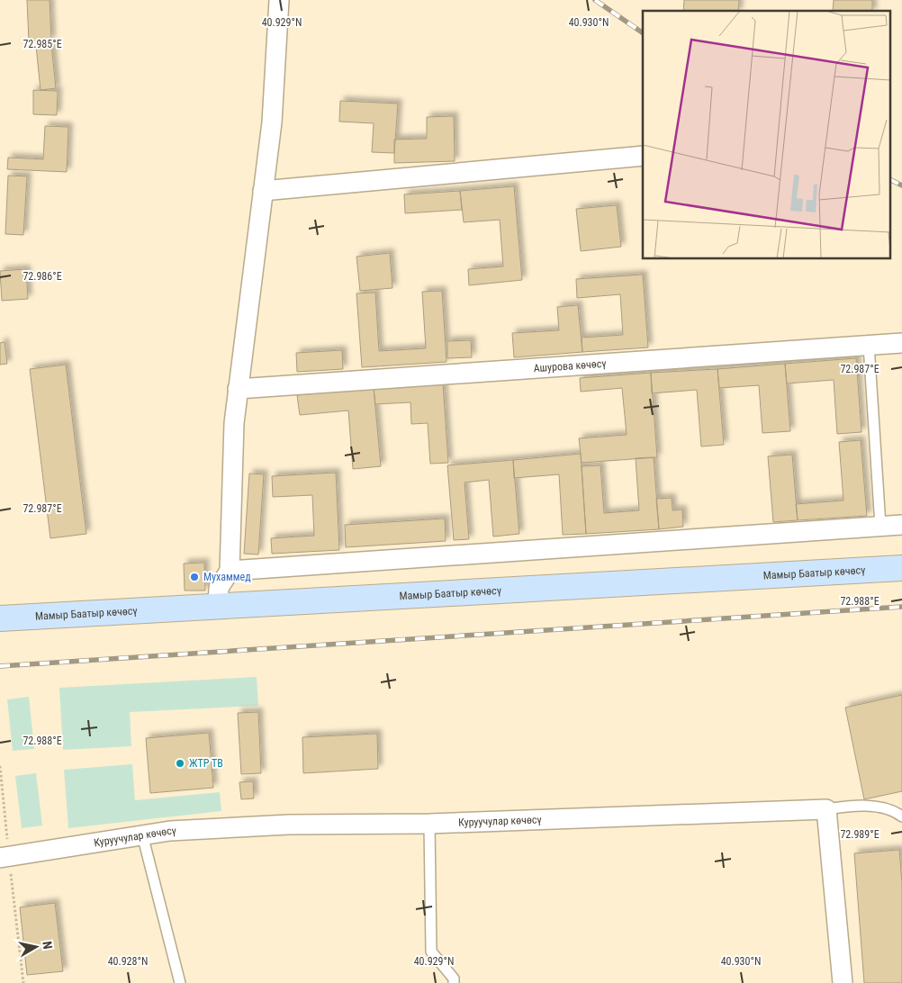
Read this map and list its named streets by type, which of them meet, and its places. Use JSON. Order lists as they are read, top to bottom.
{
  "streets": {
    "street": ["Ашурова көчөсү", "Мамыр Баатыр көчөсү", "Куруучулар көчөсү"]
  },
  "places": ["Мухаммед", "ЖТР ТВ"],
  "north": "right",
  "coordinates": [
    "40.929°N",
    "40.930°N",
    "72.985°E",
    "72.986°E",
    "72.987°E",
    "72.988°E",
    "72.989°E",
    "40.928°N"
  ]
}
